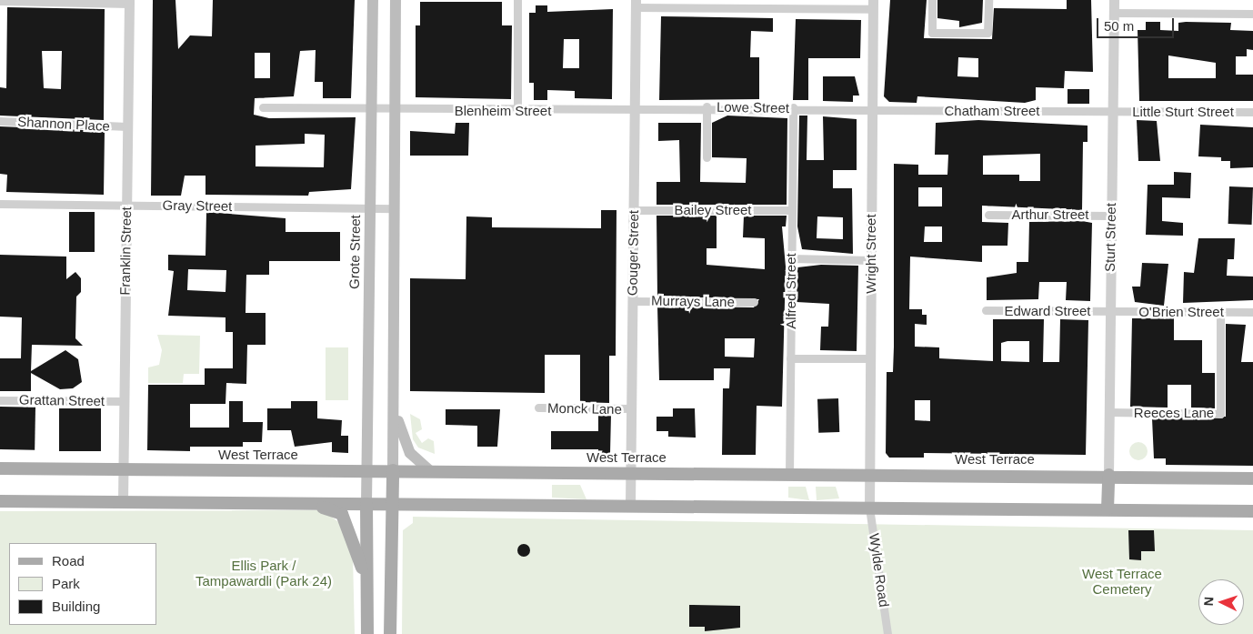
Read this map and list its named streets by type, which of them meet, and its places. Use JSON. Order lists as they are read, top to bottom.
{
  "streets": {
    "main road": ["Grote Street", "West Terrace"],
    "street": [
      "Lowe Street",
      "Blenheim Street",
      "Chatham Street",
      "Little Sturt Street",
      "Shannon Place",
      "Gray Street",
      "Bailey Street",
      "Arthur Street",
      "Sturt Street",
      "Franklin Street",
      "Gouger Street",
      "Wright Street",
      "Alfred Street",
      "Murrays Lane",
      "Edward Street",
      "O'Brien Street",
      "Grattan Street",
      "Monck Lane",
      "Reeces Lane",
      "Wylde Road"
    ]
  },
  "crossings": [
    ["Lowe Street", "Blenheim Street"],
    ["Lowe Street", "Chatham Street"],
    ["Lowe Street", "Gouger Street"],
    ["Lowe Street", "Wright Street"],
    ["Lowe Street", "Alfred Street"],
    ["Blenheim Street", "Grote Street"],
    ["Blenheim Street", "Gouger Street"],
    ["Chatham Street", "Little Sturt Street"],
    ["Chatham Street", "Sturt Street"],
    ["Chatham Street", "Wright Street"],
    ["Little Sturt Street", "Sturt Street"],
    ["Shannon Place", "Franklin Street"],
    ["Gray Street", "Franklin Street"],
    ["Gray Street", "Grote Street"],
    ["Bailey Street", "Gouger Street"],
    ["Bailey Street", "Alfred Street"],
    ["Arthur Street", "Sturt Street"],
    ["Sturt Street", "Edward Street"],
    ["Sturt Street", "O'Brien Street"],
    ["Sturt Street", "Reeces Lane"],
    ["Sturt Street", "West Terrace"],
    ["Franklin Street", "Grattan Street"],
    ["Franklin Street", "West Terrace"],
    ["Grote Street", "West Terrace"],
    ["Gouger Street", "Murrays Lane"],
    ["Gouger Street", "Monck Lane"],
    ["Gouger Street", "West Terrace"],
    ["Wright Street", "West Terrace"],
    ["Wright Street", "Wylde Road"],
    ["Alfred Street", "West Terrace"],
    ["Edward Street", "O'Brien Street"],
    ["O'Brien Street", "Reeces Lane"]
  ],
  "parks": ["Ellis Park / Tampawardli (Park 24)", "West Terrace Cemetery"],
  "legend": ["Road", "Park", "Building"],
  "scale_bar": "50 m",
  "north": "left"
}
